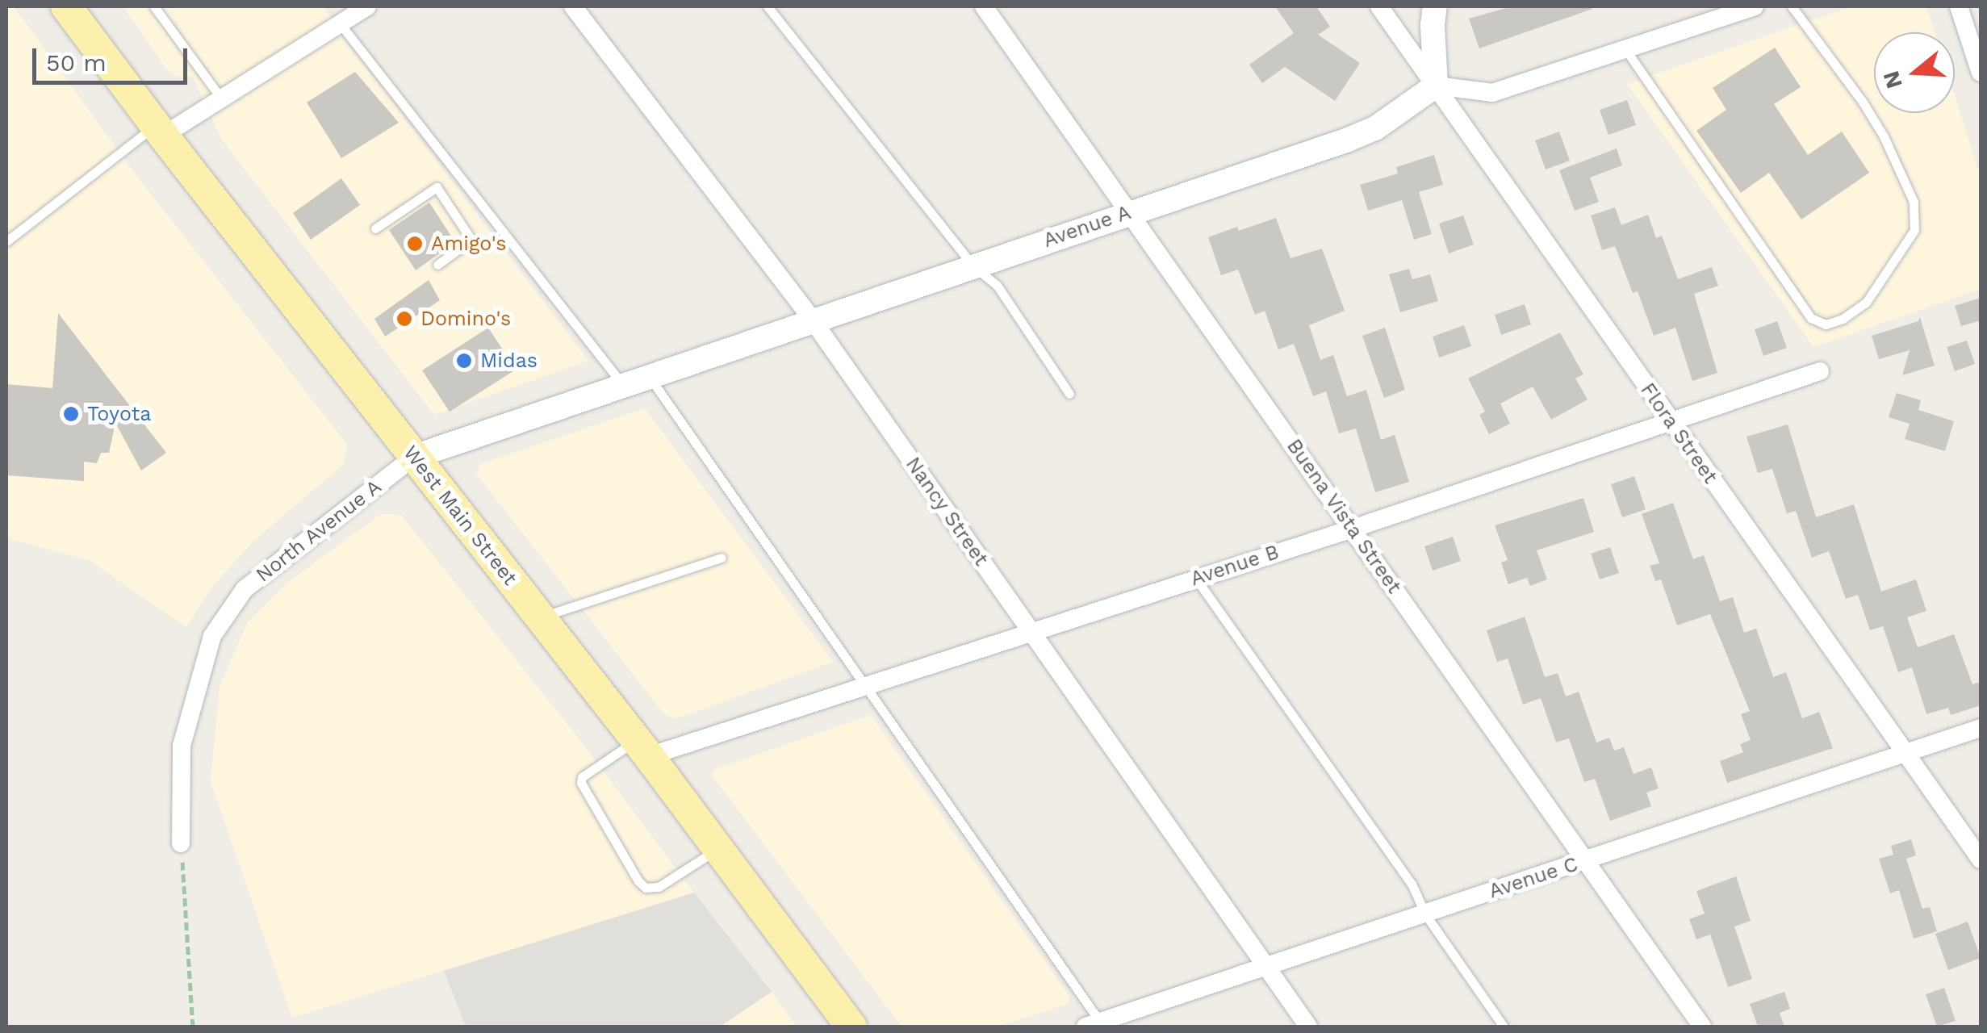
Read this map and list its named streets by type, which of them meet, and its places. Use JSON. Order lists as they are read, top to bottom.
{
  "streets": {
    "main road": ["West Main Street"],
    "street": [
      "Avenue A",
      "Flora Street",
      "Nancy Street",
      "Buena Vista Street",
      "North Avenue A",
      "Avenue B",
      "Avenue C"
    ]
  },
  "crossings": [
    ["Avenue A", "Flora Street"],
    ["Avenue A", "Nancy Street"],
    ["Avenue A", "West Main Street"],
    ["Avenue A", "Buena Vista Street"],
    ["Avenue A", "North Avenue A"],
    ["Flora Street", "Avenue B"],
    ["Flora Street", "Avenue C"],
    ["Nancy Street", "Avenue B"],
    ["Nancy Street", "Avenue C"],
    ["West Main Street", "North Avenue A"],
    ["West Main Street", "Avenue B"],
    ["Buena Vista Street", "Avenue B"],
    ["Buena Vista Street", "Avenue C"]
  ],
  "places": [
    "Amigo's",
    "Domino's",
    "Midas",
    "Toyota"
  ],
  "scale_bar": "50 m",
  "north": "left"
}
